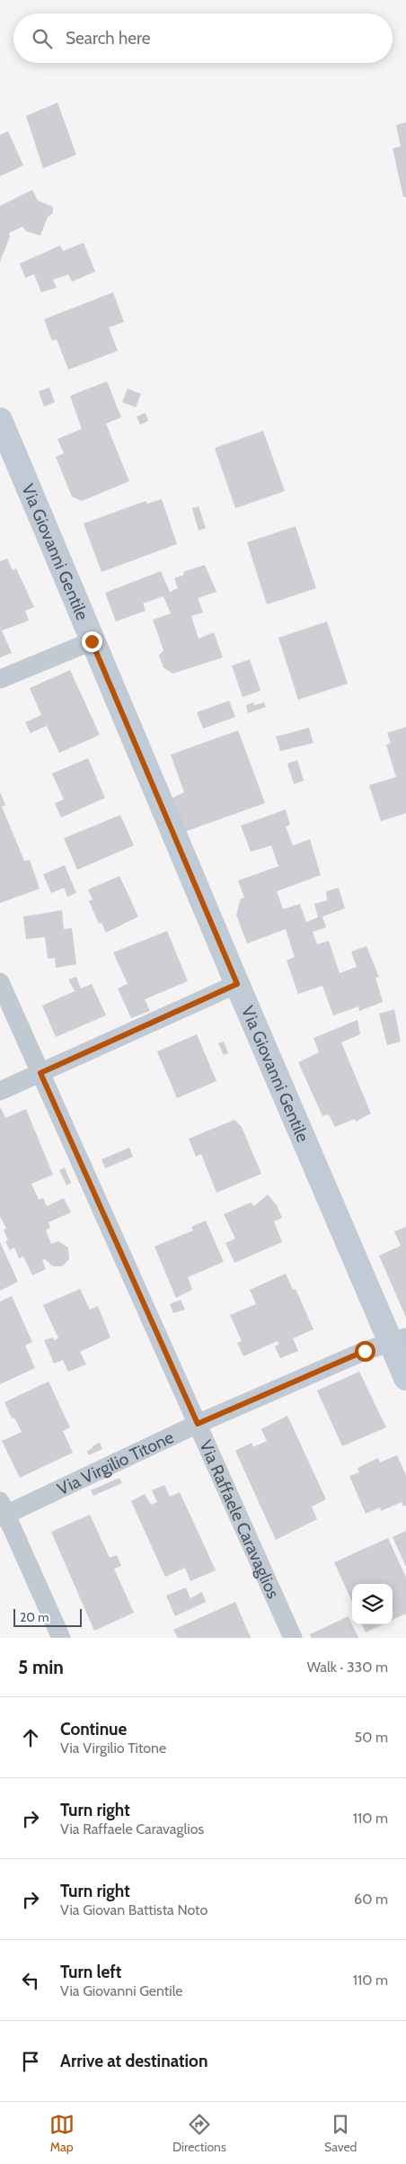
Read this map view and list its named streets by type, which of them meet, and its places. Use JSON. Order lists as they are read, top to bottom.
{
  "streets": {
    "main road": ["Via Giovanni Gentile"],
    "street": ["Via Virgilio Titone", "Via Raffaele Caravaglios"]
  },
  "crossings": [
    ["Via Giovanni Gentile", "Via Virgilio Titone"],
    ["Via Virgilio Titone", "Via Raffaele Caravaglios"]
  ],
  "scale_bar": "20 m",
  "page": {
    "search": "Search here",
    "scale": "20 m",
    "heading": ["5 min", "Walk · 330 m"],
    "list": [
      ["Continue", "Via Virgilio Titone", "50 m"],
      ["Turn right", "Via Raffaele Caravaglios", "110 m"],
      ["Turn right", "Via Giovan Battista Noto", "60 m"],
      ["Turn left", "Via Giovanni Gentile", "110 m"],
      "Arrive at destination"
    ],
    "nav": ["Map", "Directions", "Saved"]
  }
}
